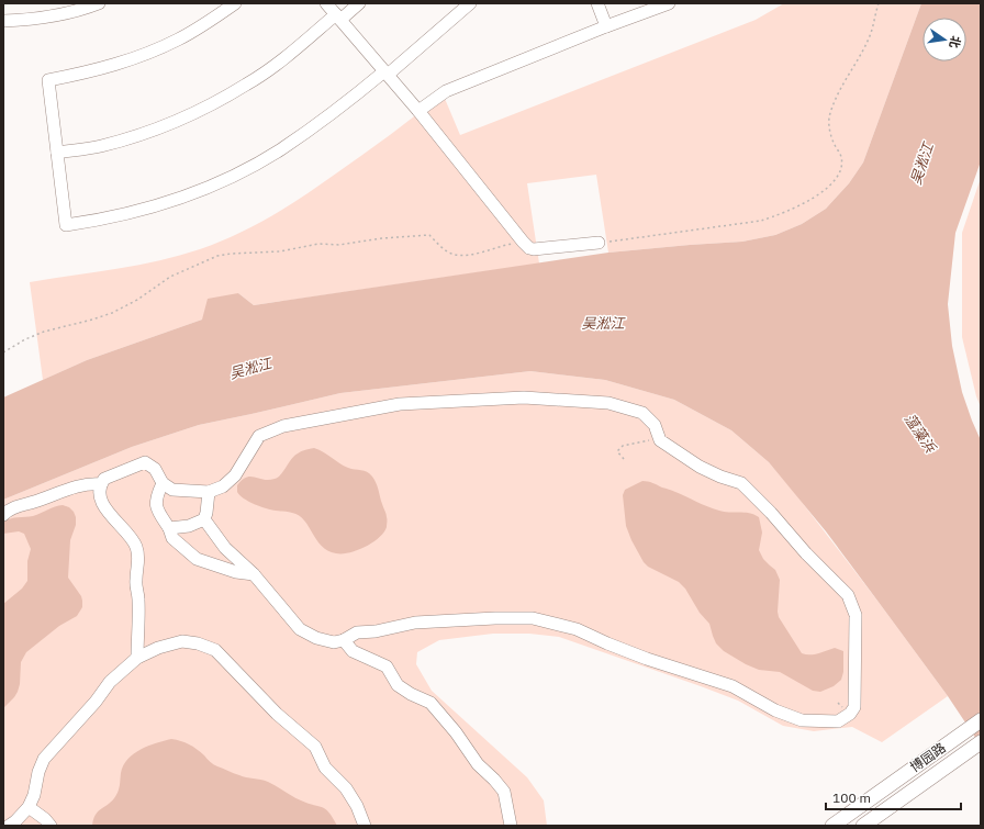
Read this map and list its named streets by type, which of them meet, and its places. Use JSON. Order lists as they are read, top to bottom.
{
  "streets": {
    "main road": ["博园路"]
  },
  "water": ["吴淞江", "蕰藻浜"],
  "scale_bar": "100 m",
  "north": "right"
}
